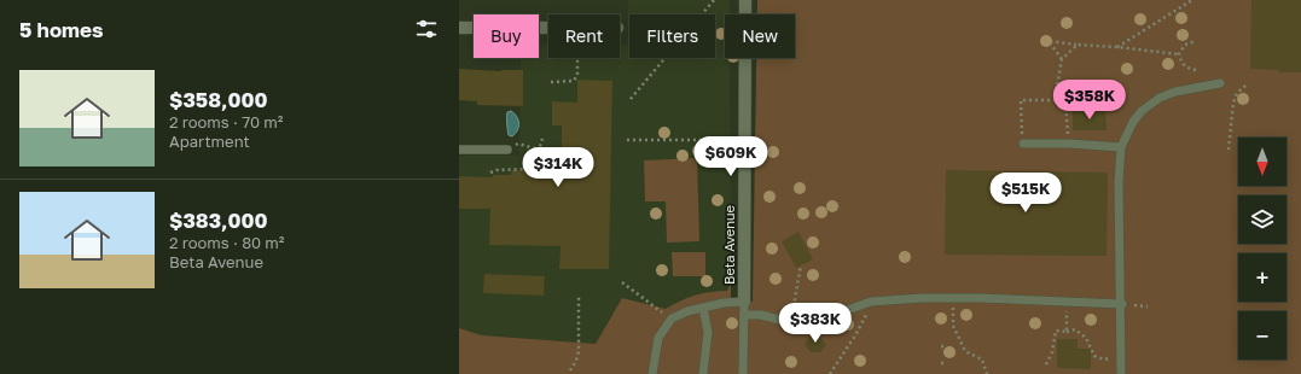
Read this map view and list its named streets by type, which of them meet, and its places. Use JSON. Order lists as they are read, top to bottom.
{
  "streets": {
    "street": ["Beta Avenue"]
  },
  "north": "bottom",
  "page": {
    "heading": "5 homes",
    "chip": [
      "Buy",
      "Rent",
      "Filters",
      "New"
    ],
    "list": [
      {
        "name": "$358,000",
        "note": "2 rooms · 70 m² · Apartment"
      },
      {
        "name": "$383,000",
        "note": "2 rooms · 80 m² · Beta Avenue"
      }
    ],
    "price": [
      "$358K",
      "$609K",
      "$314K",
      "$515K",
      "$383K"
    ],
    "map_buttons": ["+", "−"]
  }
}
